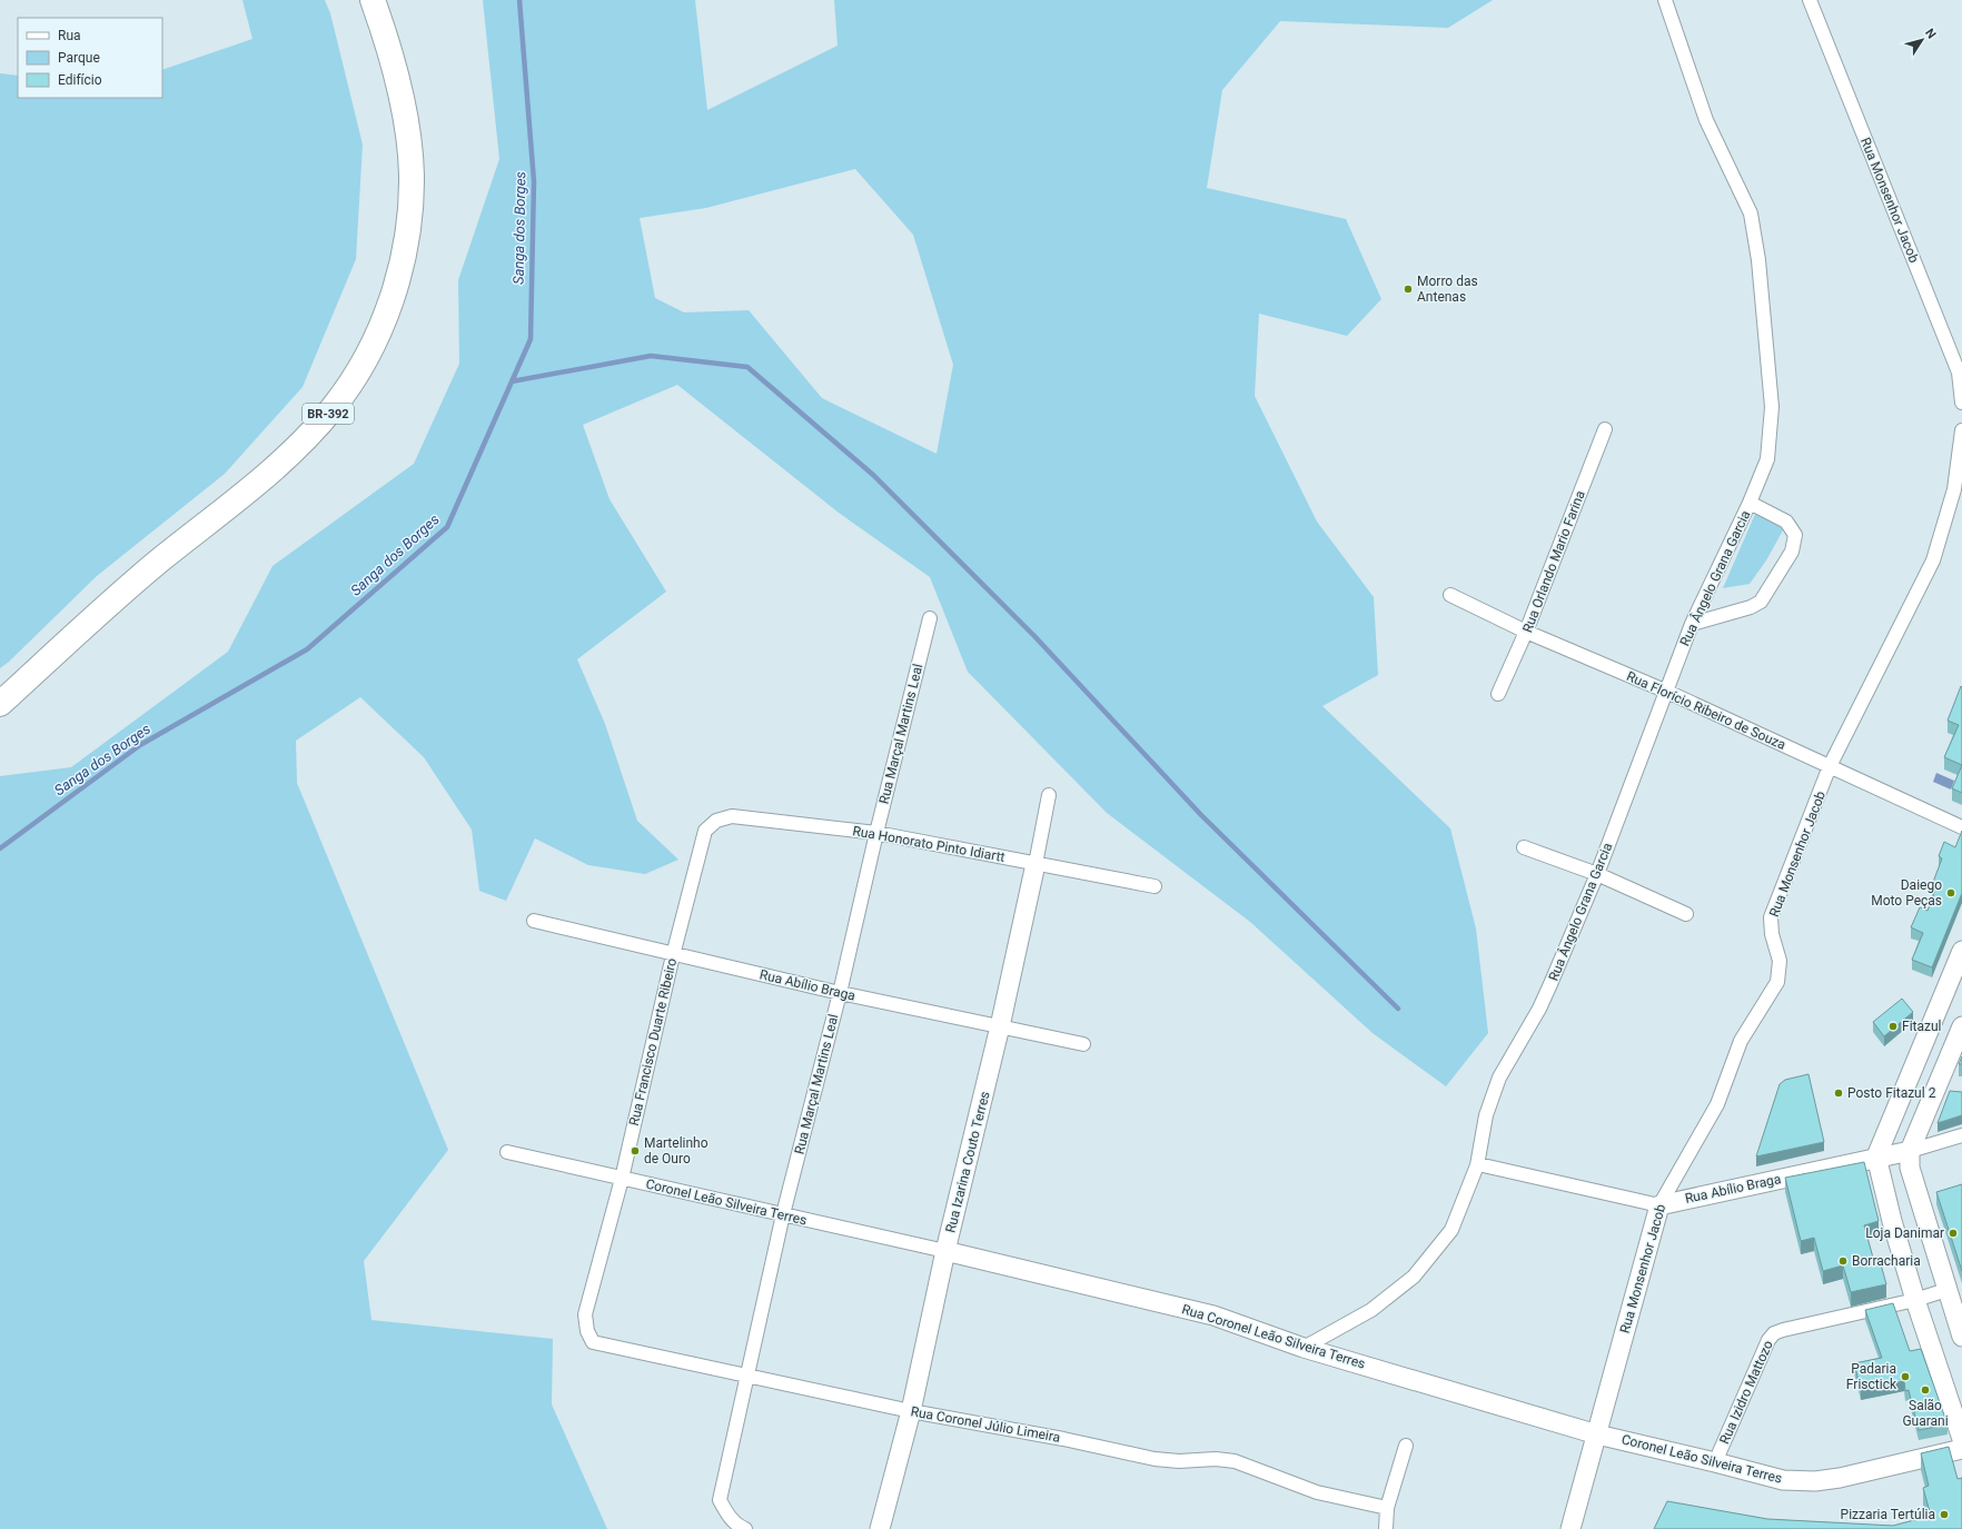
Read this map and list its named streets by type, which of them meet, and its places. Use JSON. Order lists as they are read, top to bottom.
{
  "streets": {
    "highway": ["BR-392"],
    "street": [
      "Rua Monsenhor Jacob",
      "Rua Orlando Mario Farina",
      "Rua Ângelo Grana Garcia",
      "Rua Florício Ribeiro de Souza",
      "Rua Marçal Martins Leal",
      "Rua Honorato Pinto Idiartt",
      "Rua Abílio Braga",
      "Rua Francisco Duarte Ribeiro",
      "Rua Izarina Couto Terres",
      "Coronel Leão Silveira Terres",
      "Rua Coronel Leão Silveira Terres",
      "Rua Izidro Mattozo",
      "Rua Coronel Júlio Limeira"
    ]
  },
  "crossings": [
    ["Rua Monsenhor Jacob", "Rua Florício Ribeiro de Souza"],
    ["Rua Monsenhor Jacob", "Rua Abílio Braga"],
    ["Rua Monsenhor Jacob", "Coronel Leão Silveira Terres"],
    ["Rua Monsenhor Jacob", "Rua Coronel Leão Silveira Terres"],
    ["Rua Orlando Mario Farina", "Rua Florício Ribeiro de Souza"],
    ["Rua Ângelo Grana Garcia", "Rua Florício Ribeiro de Souza"],
    ["Rua Ângelo Grana Garcia", "Rua Abílio Braga"],
    ["Rua Ângelo Grana Garcia", "Rua Coronel Leão Silveira Terres"],
    ["Rua Marçal Martins Leal", "Rua Honorato Pinto Idiartt"],
    ["Rua Marçal Martins Leal", "Rua Abílio Braga"],
    ["Rua Marçal Martins Leal", "Coronel Leão Silveira Terres"],
    ["Rua Marçal Martins Leal", "Rua Coronel Júlio Limeira"],
    ["Rua Honorato Pinto Idiartt", "Rua Francisco Duarte Ribeiro"],
    ["Rua Honorato Pinto Idiartt", "Rua Izarina Couto Terres"],
    ["Rua Abílio Braga", "Rua Francisco Duarte Ribeiro"],
    ["Rua Abílio Braga", "Rua Izarina Couto Terres"],
    ["Rua Francisco Duarte Ribeiro", "Coronel Leão Silveira Terres"],
    ["Rua Francisco Duarte Ribeiro", "Rua Coronel Júlio Limeira"],
    ["Rua Izarina Couto Terres", "Coronel Leão Silveira Terres"],
    ["Rua Izarina Couto Terres", "Rua Coronel Leão Silveira Terres"],
    ["Rua Izarina Couto Terres", "Rua Coronel Júlio Limeira"],
    ["Coronel Leão Silveira Terres", "Rua Coronel Leão Silveira Terres"],
    ["Coronel Leão Silveira Terres", "Rua Izidro Mattozo"]
  ],
  "water": ["Sanga dos Borges"],
  "places": [
    "Morro das Antenas",
    "Daiego Moto Peças",
    "Fitazul",
    "Posto Fitazul 2",
    "Martelinho de Ouro",
    "Loja Danimar",
    "Borracharia",
    "Padaria Frisctick",
    "Salão Guarani",
    "Pizzaria Tertúlia"
  ],
  "legend": ["Rua", "Parque", "Edifício"],
  "north": "top right"
}
